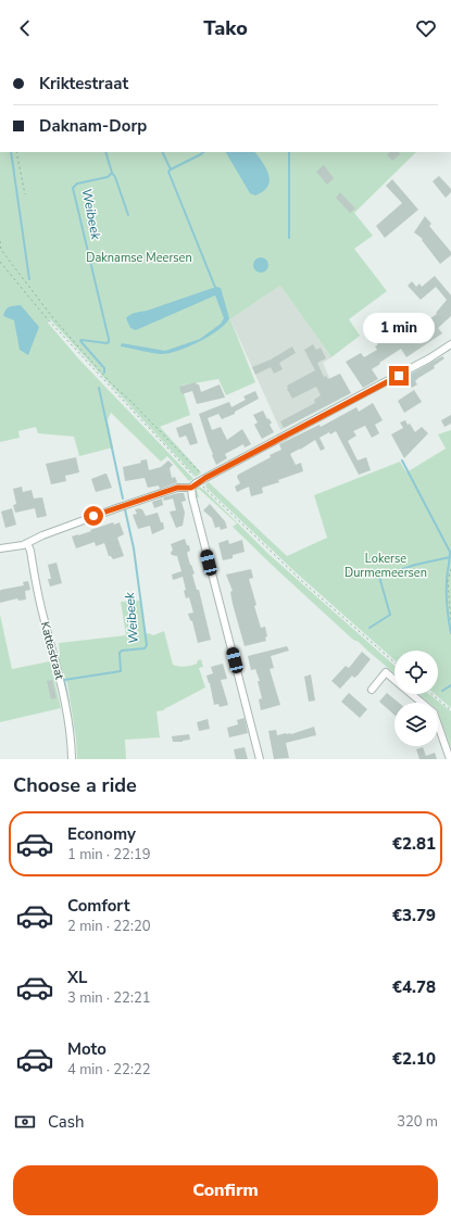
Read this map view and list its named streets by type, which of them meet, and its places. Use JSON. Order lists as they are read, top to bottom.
{
  "streets": {
    "street": ["Kattestraat"]
  },
  "water": ["Weibeek"],
  "parks": ["Daknamse Meersen", "Lokerse Durmemeersen"],
  "page": {
    "header": "Tako",
    "banner": ["Kriktestraat", "Daknam-Dorp"],
    "bubble": "1 min",
    "heading": "Choose a ride",
    "list": [
      {
        "name": "Economy",
        "note": "1 min · 22:19",
        "value": "€2.81"
      },
      {
        "name": "Comfort",
        "note": "2 min · 22:20",
        "value": "€3.79"
      },
      {
        "name": "XL",
        "note": "3 min · 22:21",
        "value": "€4.78"
      },
      {
        "name": "Moto",
        "note": "4 min · 22:22",
        "value": "€2.10"
      }
    ],
    "pay": ["Cash", "320 m"],
    "buttons": "Confirm"
  }
}
